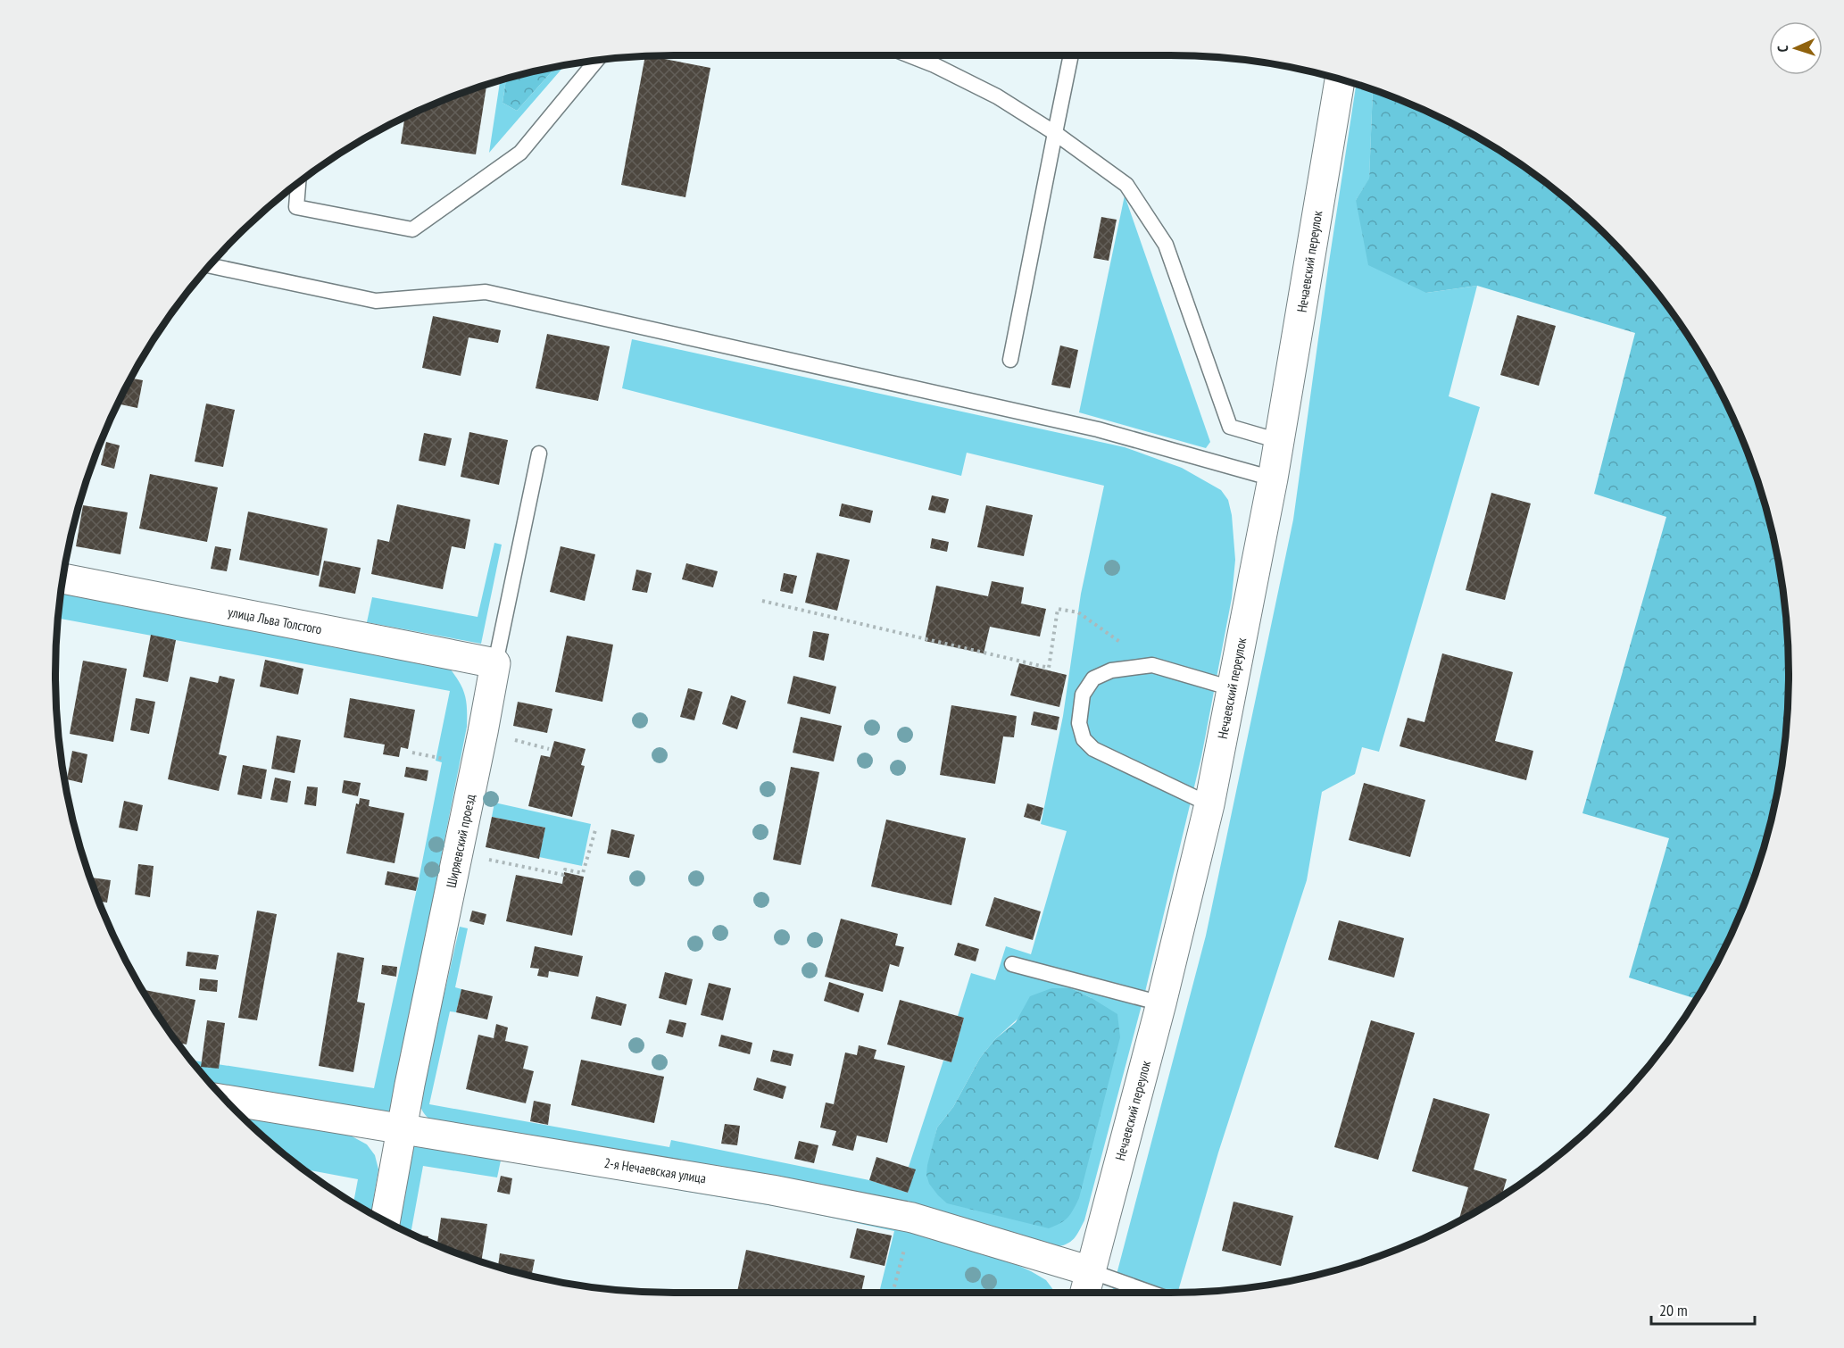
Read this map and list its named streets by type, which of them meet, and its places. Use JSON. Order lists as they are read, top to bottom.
{
  "streets": {
    "street": [
      "Нечаевский переулок",
      "улица Льва Толстого",
      "Ширяевский проезд",
      "2-я Нечаевская улица"
    ]
  },
  "crossings": [
    ["Нечаевский переулок", "2-я Нечаевская улица"],
    ["улица Льва Толстого", "Ширяевский проезд"],
    ["Ширяевский проезд", "2-я Нечаевская улица"]
  ],
  "scale_bar": "20 m",
  "north": "left"
}
